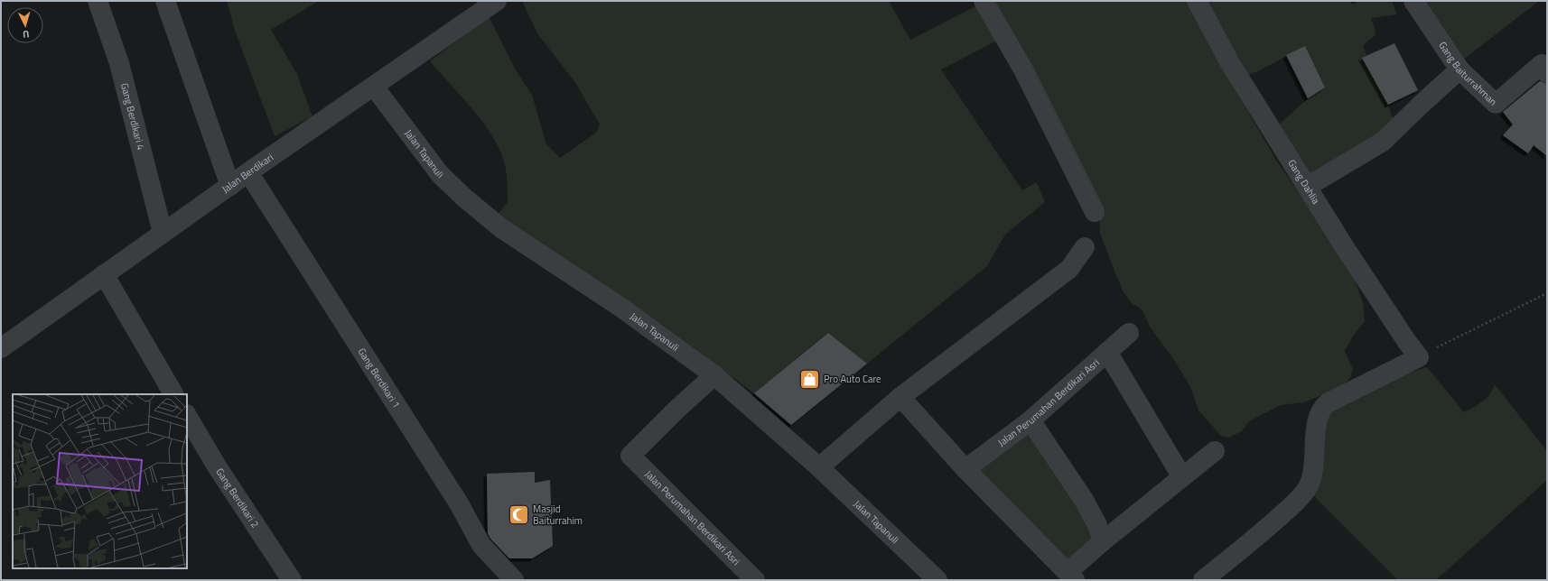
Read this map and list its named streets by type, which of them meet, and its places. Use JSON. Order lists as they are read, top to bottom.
{
  "streets": {
    "street": [
      "Gang Baiturrahman",
      "Gang Berdikari 4",
      "Jalan Tapanuli",
      "Jalan Berdikari",
      "Gang Dahlia",
      "Gang Berdikari 1",
      "Jalan Perumahan Berdikari Asri",
      "Gang Berdikari 2"
    ]
  },
  "crossings": [
    ["Gang Berdikari 4", "Jalan Berdikari"],
    ["Jalan Tapanuli", "Jalan Berdikari"],
    ["Jalan Tapanuli", "Jalan Perumahan Berdikari Asri"],
    ["Jalan Berdikari", "Gang Berdikari 1"]
  ],
  "places": {
    "shop": ["Pro Auto Care"],
    "mosque": ["Masjid Baiturrahim"]
  },
  "north": "bottom"
}
